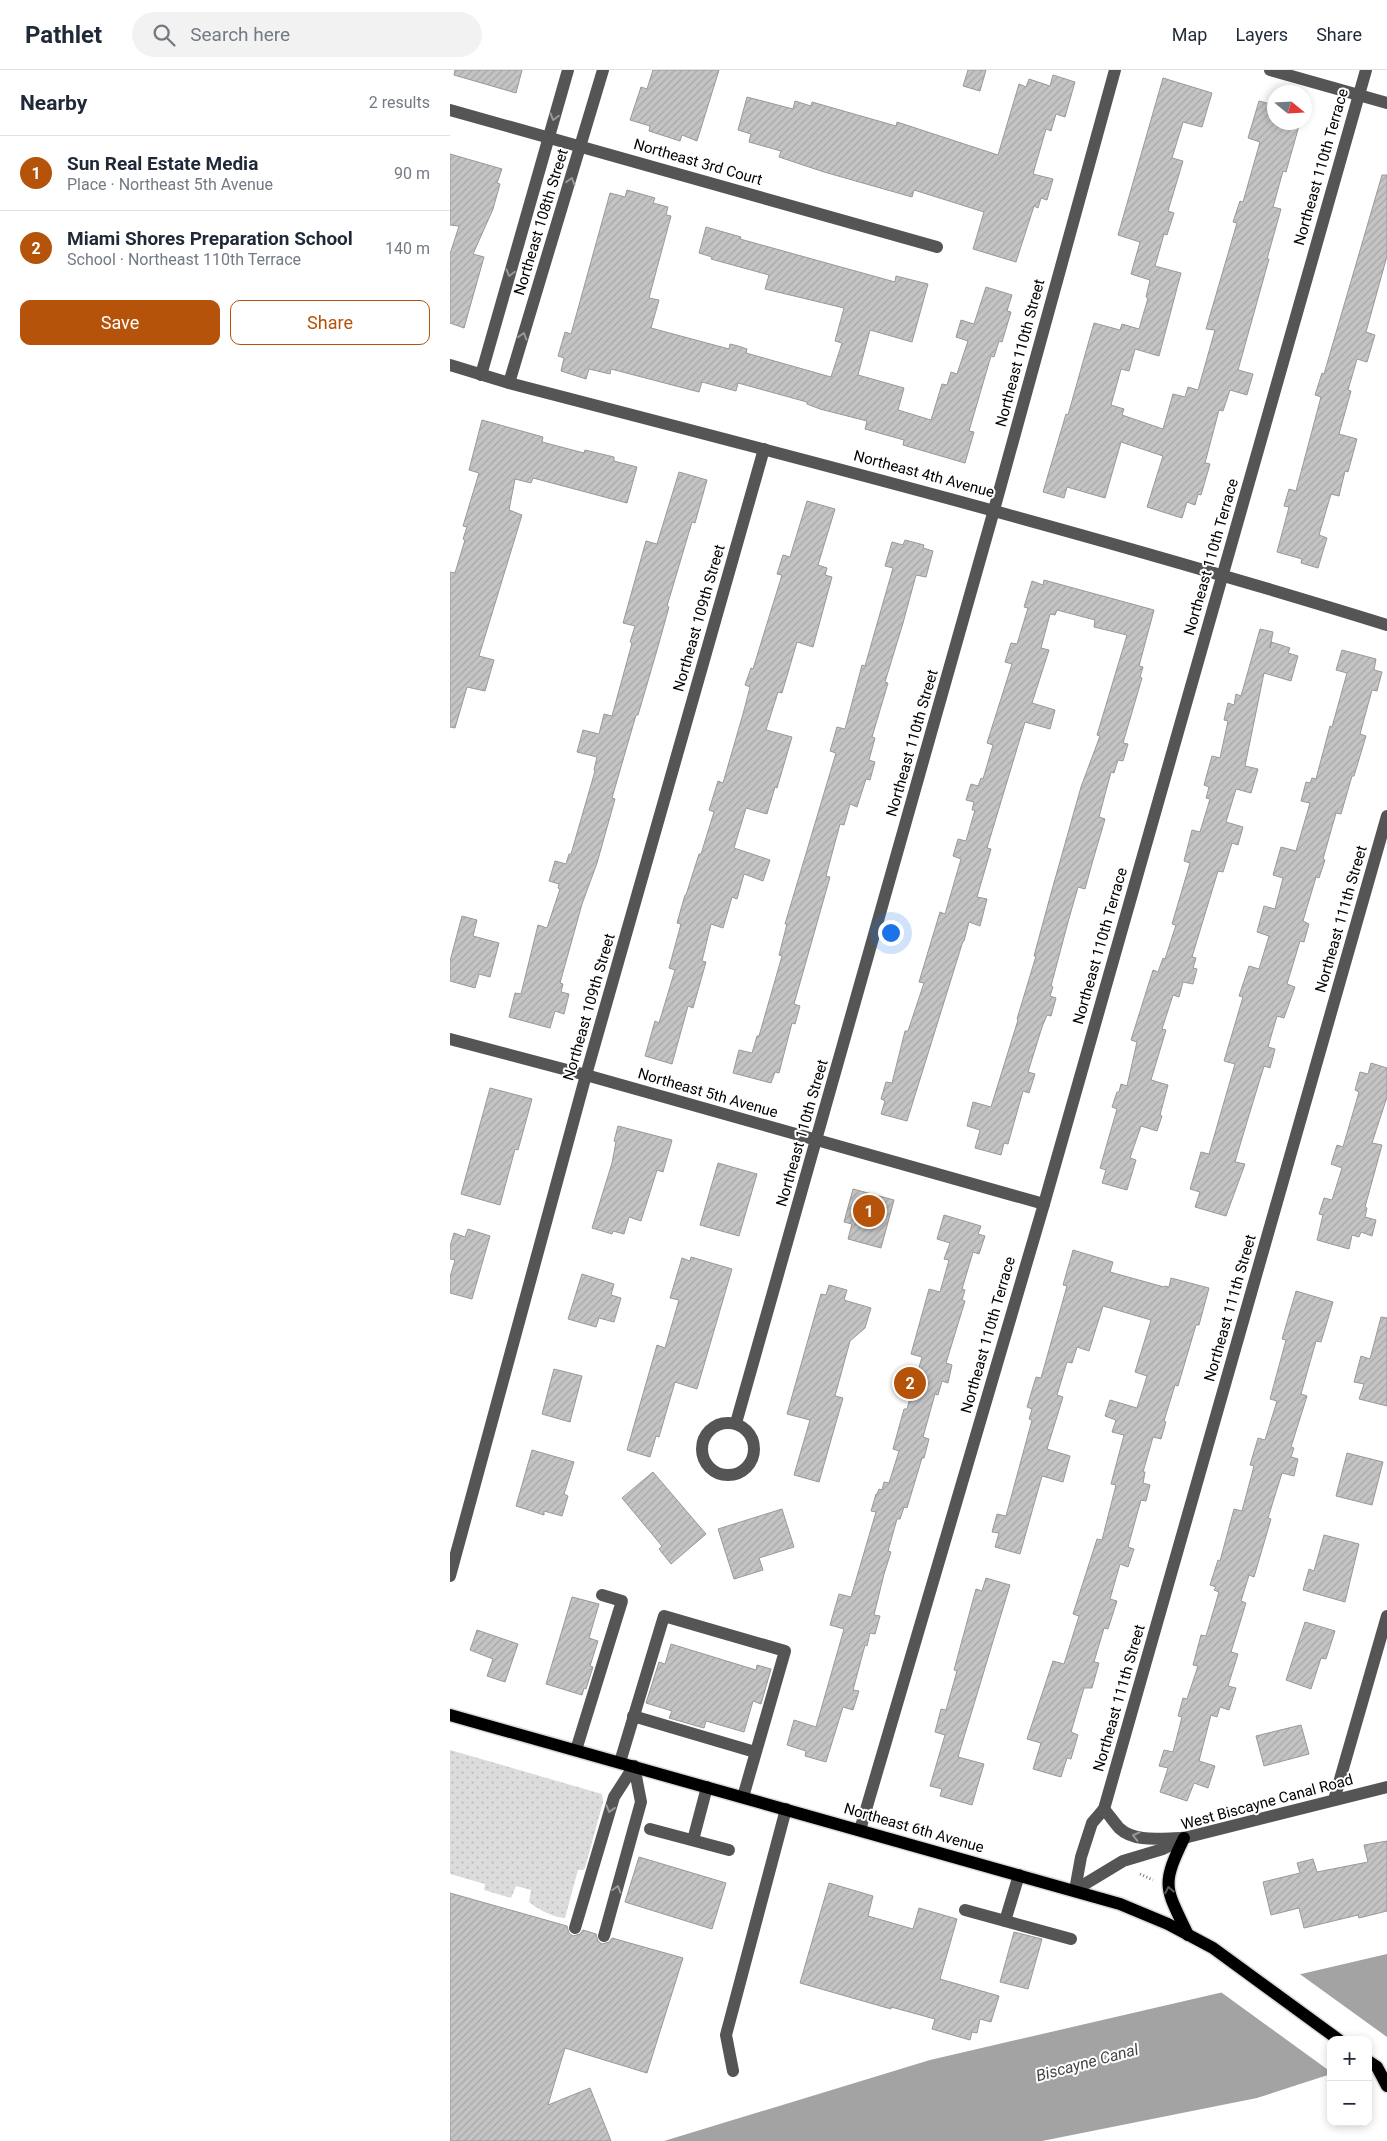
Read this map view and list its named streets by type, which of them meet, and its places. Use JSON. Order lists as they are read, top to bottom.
{
  "streets": {
    "main road": ["Northeast 6th Avenue"],
    "street": [
      "Northeast 3rd Court",
      "Northeast 110th Terrace",
      "Northeast 108th Street",
      "Northeast 110th Street",
      "Northeast 4th Avenue",
      "Northeast 109th Street",
      "Northeast 111th Street",
      "Northeast 5th Avenue",
      "West Biscayne Canal Road"
    ]
  },
  "crossings": [
    ["Northeast 3rd Court", "Northeast 108th Street"],
    ["Northeast 110th Terrace", "Northeast 4th Avenue"],
    ["Northeast 110th Terrace", "Northeast 5th Avenue"],
    ["Northeast 110th Terrace", "Northeast 6th Avenue"],
    ["Northeast 108th Street", "Northeast 4th Avenue"],
    ["Northeast 110th Street", "Northeast 4th Avenue"],
    ["Northeast 110th Street", "Northeast 5th Avenue"],
    ["Northeast 4th Avenue", "Northeast 109th Street"],
    ["Northeast 109th Street", "Northeast 5th Avenue"],
    ["Northeast 111th Street", "West Biscayne Canal Road"],
    ["Northeast 111th Street", "Northeast 6th Avenue"],
    ["West Biscayne Canal Road", "Northeast 6th Avenue"]
  ],
  "water": ["Biscayne Canal"],
  "north": "right",
  "page": {
    "header": "Pathlet",
    "search": "Search here",
    "nav": ["Map", "Layers", "Share"],
    "heading": ["Nearby", "2 results"],
    "list": [
      {
        "mark": "1",
        "name": "Sun Real Estate Media",
        "note": "Place · Northeast 5th Avenue",
        "value": "90 m"
      },
      {
        "mark": "2",
        "name": "Miami Shores Preparation School",
        "note": "School · Northeast 110th Terrace",
        "value": "140 m"
      }
    ],
    "buttons": ["Save", "Share"],
    "pins": ["1", "2"],
    "map_buttons": ["+", "−"]
  }
}
